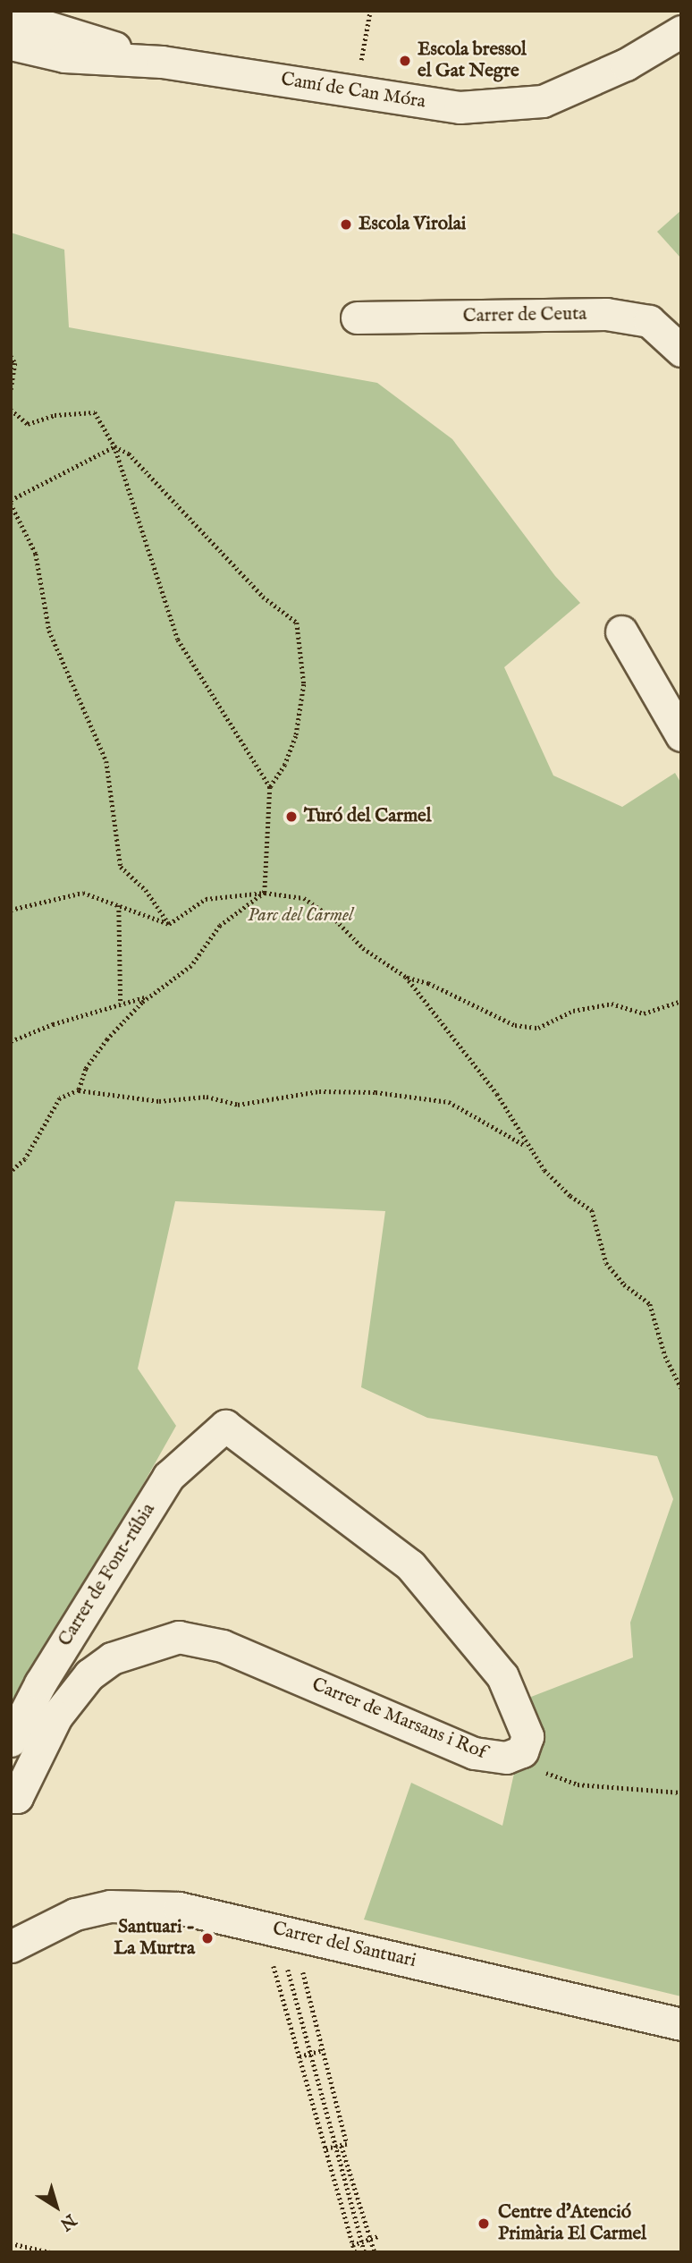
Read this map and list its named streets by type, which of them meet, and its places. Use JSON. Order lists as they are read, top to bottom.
{
  "streets": {
    "street": [
      "Camí de Can Móra",
      "Carrer de Ceuta",
      "Carrer de Font-rúbia",
      "Carrer de Marsans i Rof",
      "Carrer del Santuari"
    ]
  },
  "crossings": [
    ["Carrer de Font-rúbia", "Carrer de Marsans i Rof"]
  ],
  "parks": ["Parc del Carmel"],
  "places": [
    "Escola bressol el Gat Negre",
    "Escola Virolai",
    "Turó del Carmel",
    "Santuari - La Murtra",
    "Centre d'Atenció Primària El Carmel"
  ],
  "north": "bottom right"
}
